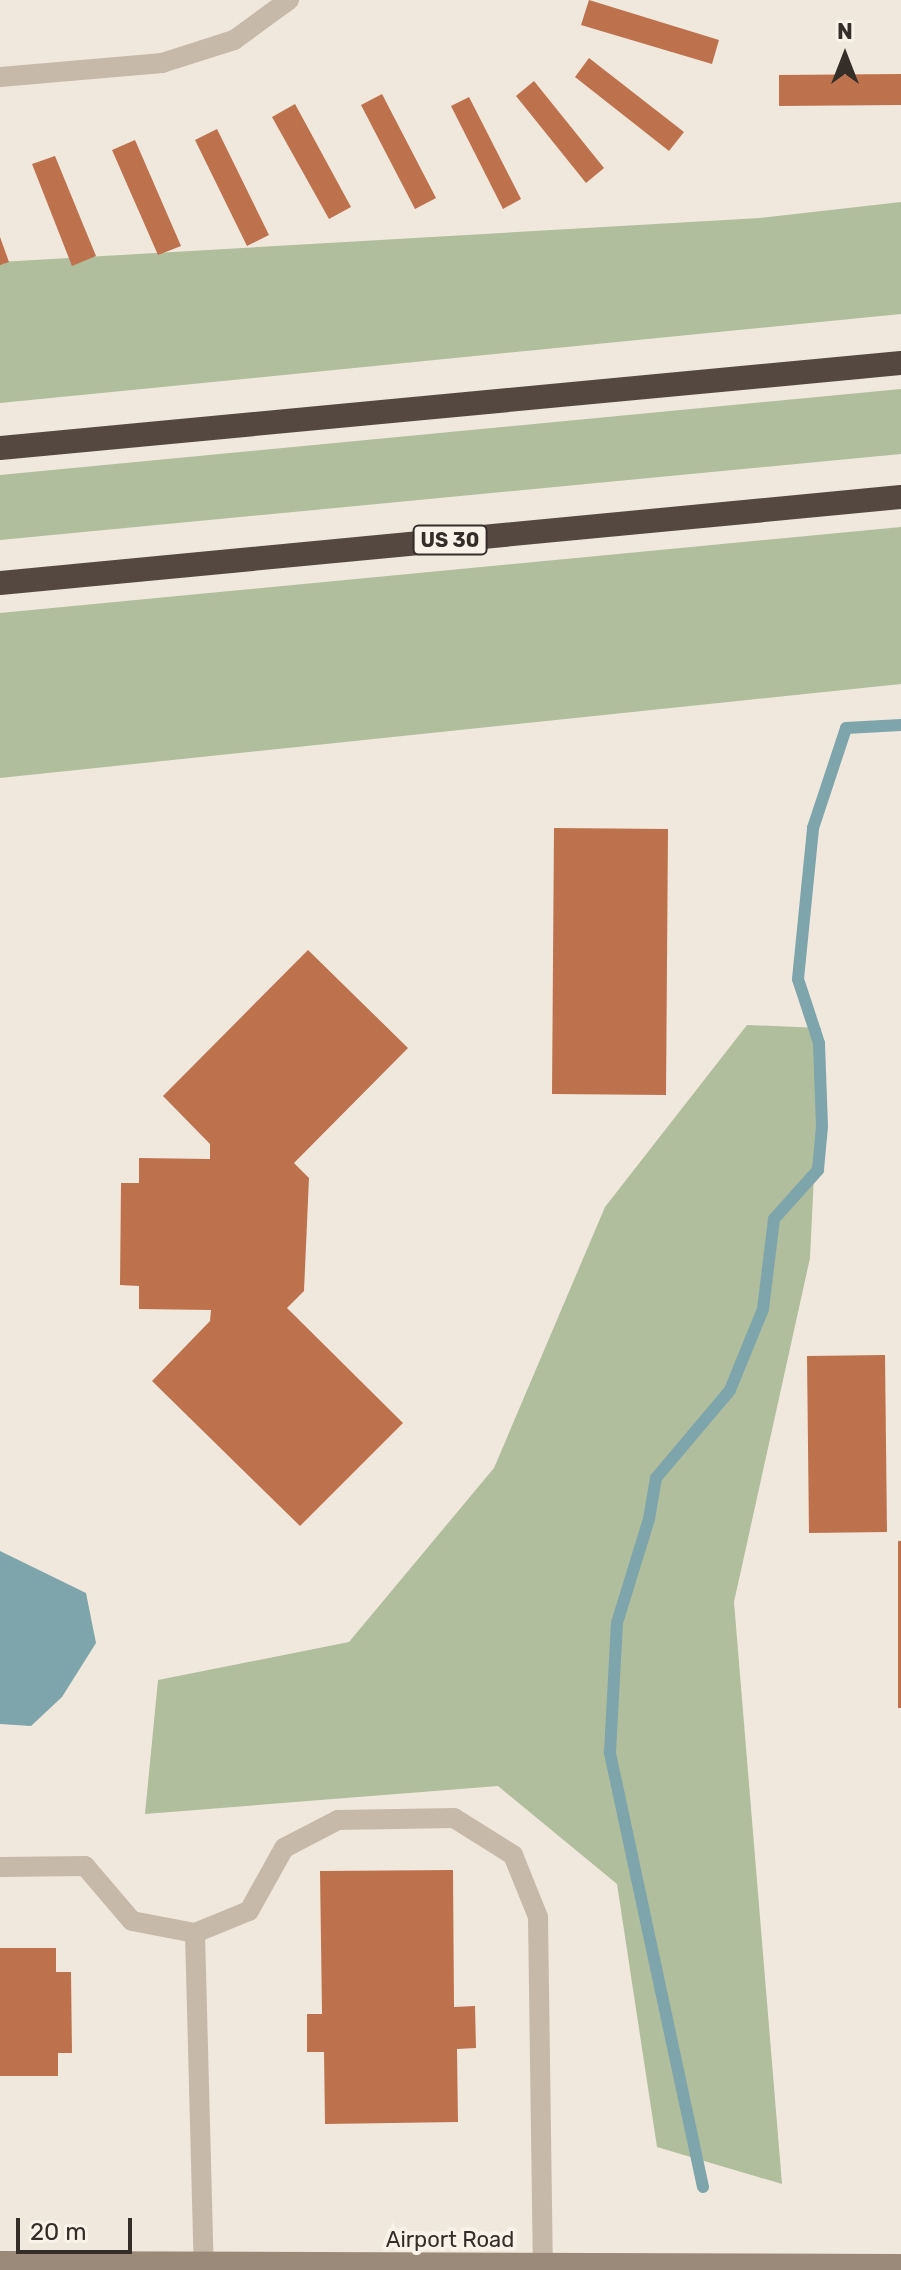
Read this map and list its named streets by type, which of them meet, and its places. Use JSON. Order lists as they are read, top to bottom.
{
  "streets": {
    "highway": ["US 30"],
    "main road": ["Airport Road"]
  },
  "scale_bar": "20 m",
  "north": "top"
}
